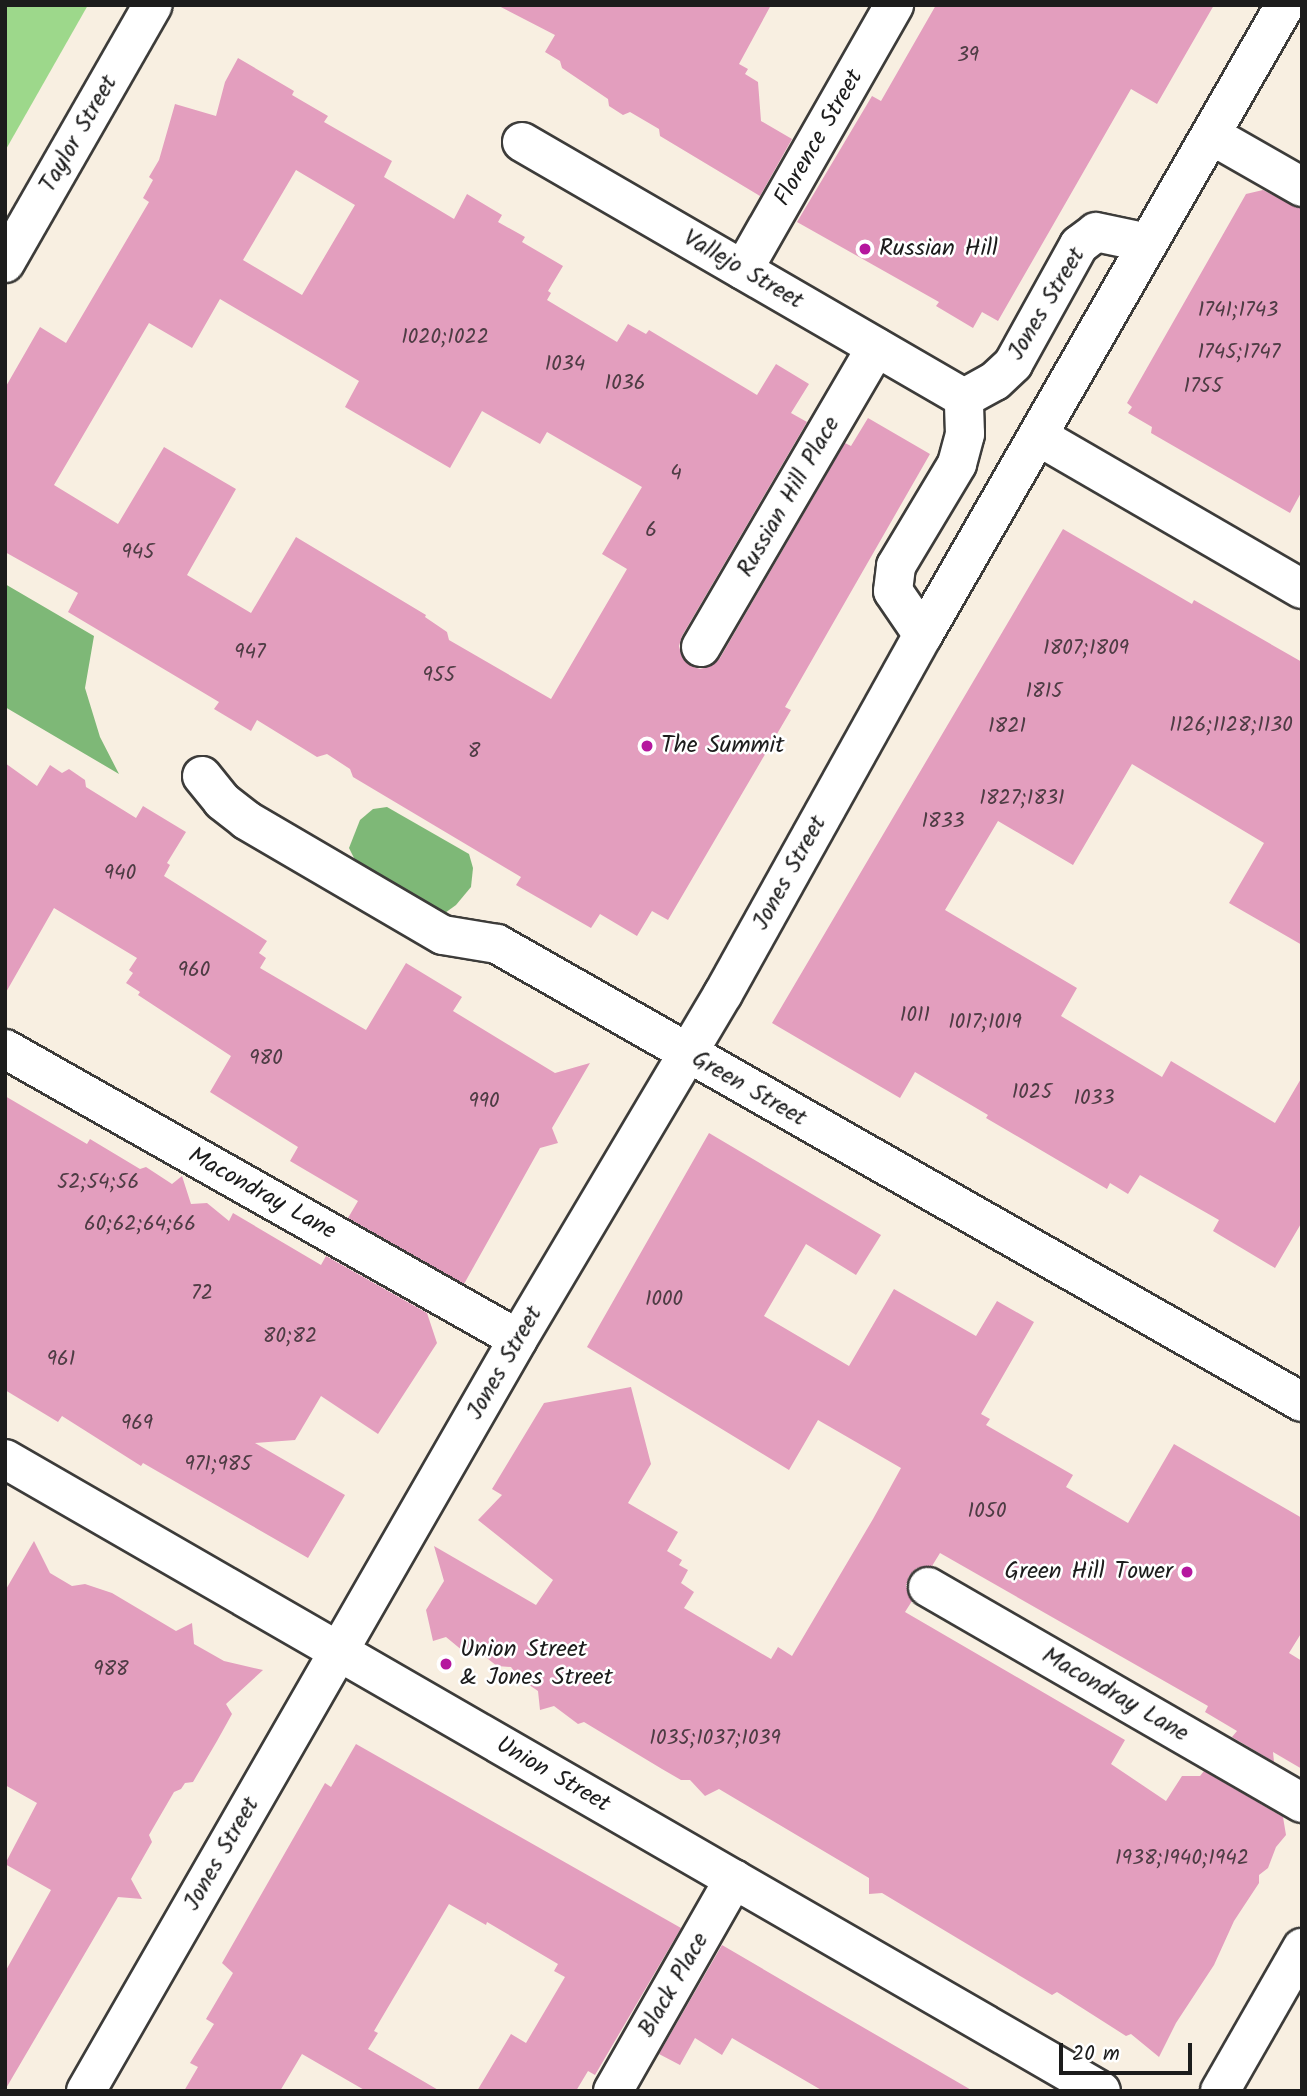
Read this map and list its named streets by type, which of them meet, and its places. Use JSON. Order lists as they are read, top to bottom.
{
  "streets": {
    "street": [
      "Taylor Street",
      "Florence Street",
      "Vallejo Street",
      "Jones Street",
      "Russian Hill Place",
      "Green Street",
      "Macondray Lane",
      "Union Street",
      "Black Place"
    ]
  },
  "crossings": [
    ["Florence Street", "Vallejo Street"],
    ["Vallejo Street", "Jones Street"],
    ["Vallejo Street", "Russian Hill Place"],
    ["Jones Street", "Green Street"],
    ["Jones Street", "Macondray Lane"],
    ["Jones Street", "Union Street"],
    ["Union Street", "Black Place"]
  ],
  "places": [
    "Russian Hill",
    "The Summit",
    "Green Hill Tower",
    "Union Street & Jones Street"
  ],
  "house_numbers": [
    "39",
    "1741;1743",
    "1020;1022",
    "1745;1747",
    "1034",
    "1036",
    "1755",
    "4",
    "6",
    "945",
    "1807;1809",
    "947",
    "955",
    "1815",
    "1126;1128;1130",
    "1821",
    "8",
    "1827;1831",
    "1833",
    "940",
    "960",
    "1011",
    "1017;1019",
    "980",
    "1025",
    "1033",
    "990",
    "52;54;56",
    "60;62;64;66",
    "72",
    "1000",
    "80;82",
    "961",
    "969",
    "971;985",
    "1050",
    "988",
    "1035;1037;1039",
    "1938;1940;1942"
  ],
  "scale_bar": "20 m"
}
